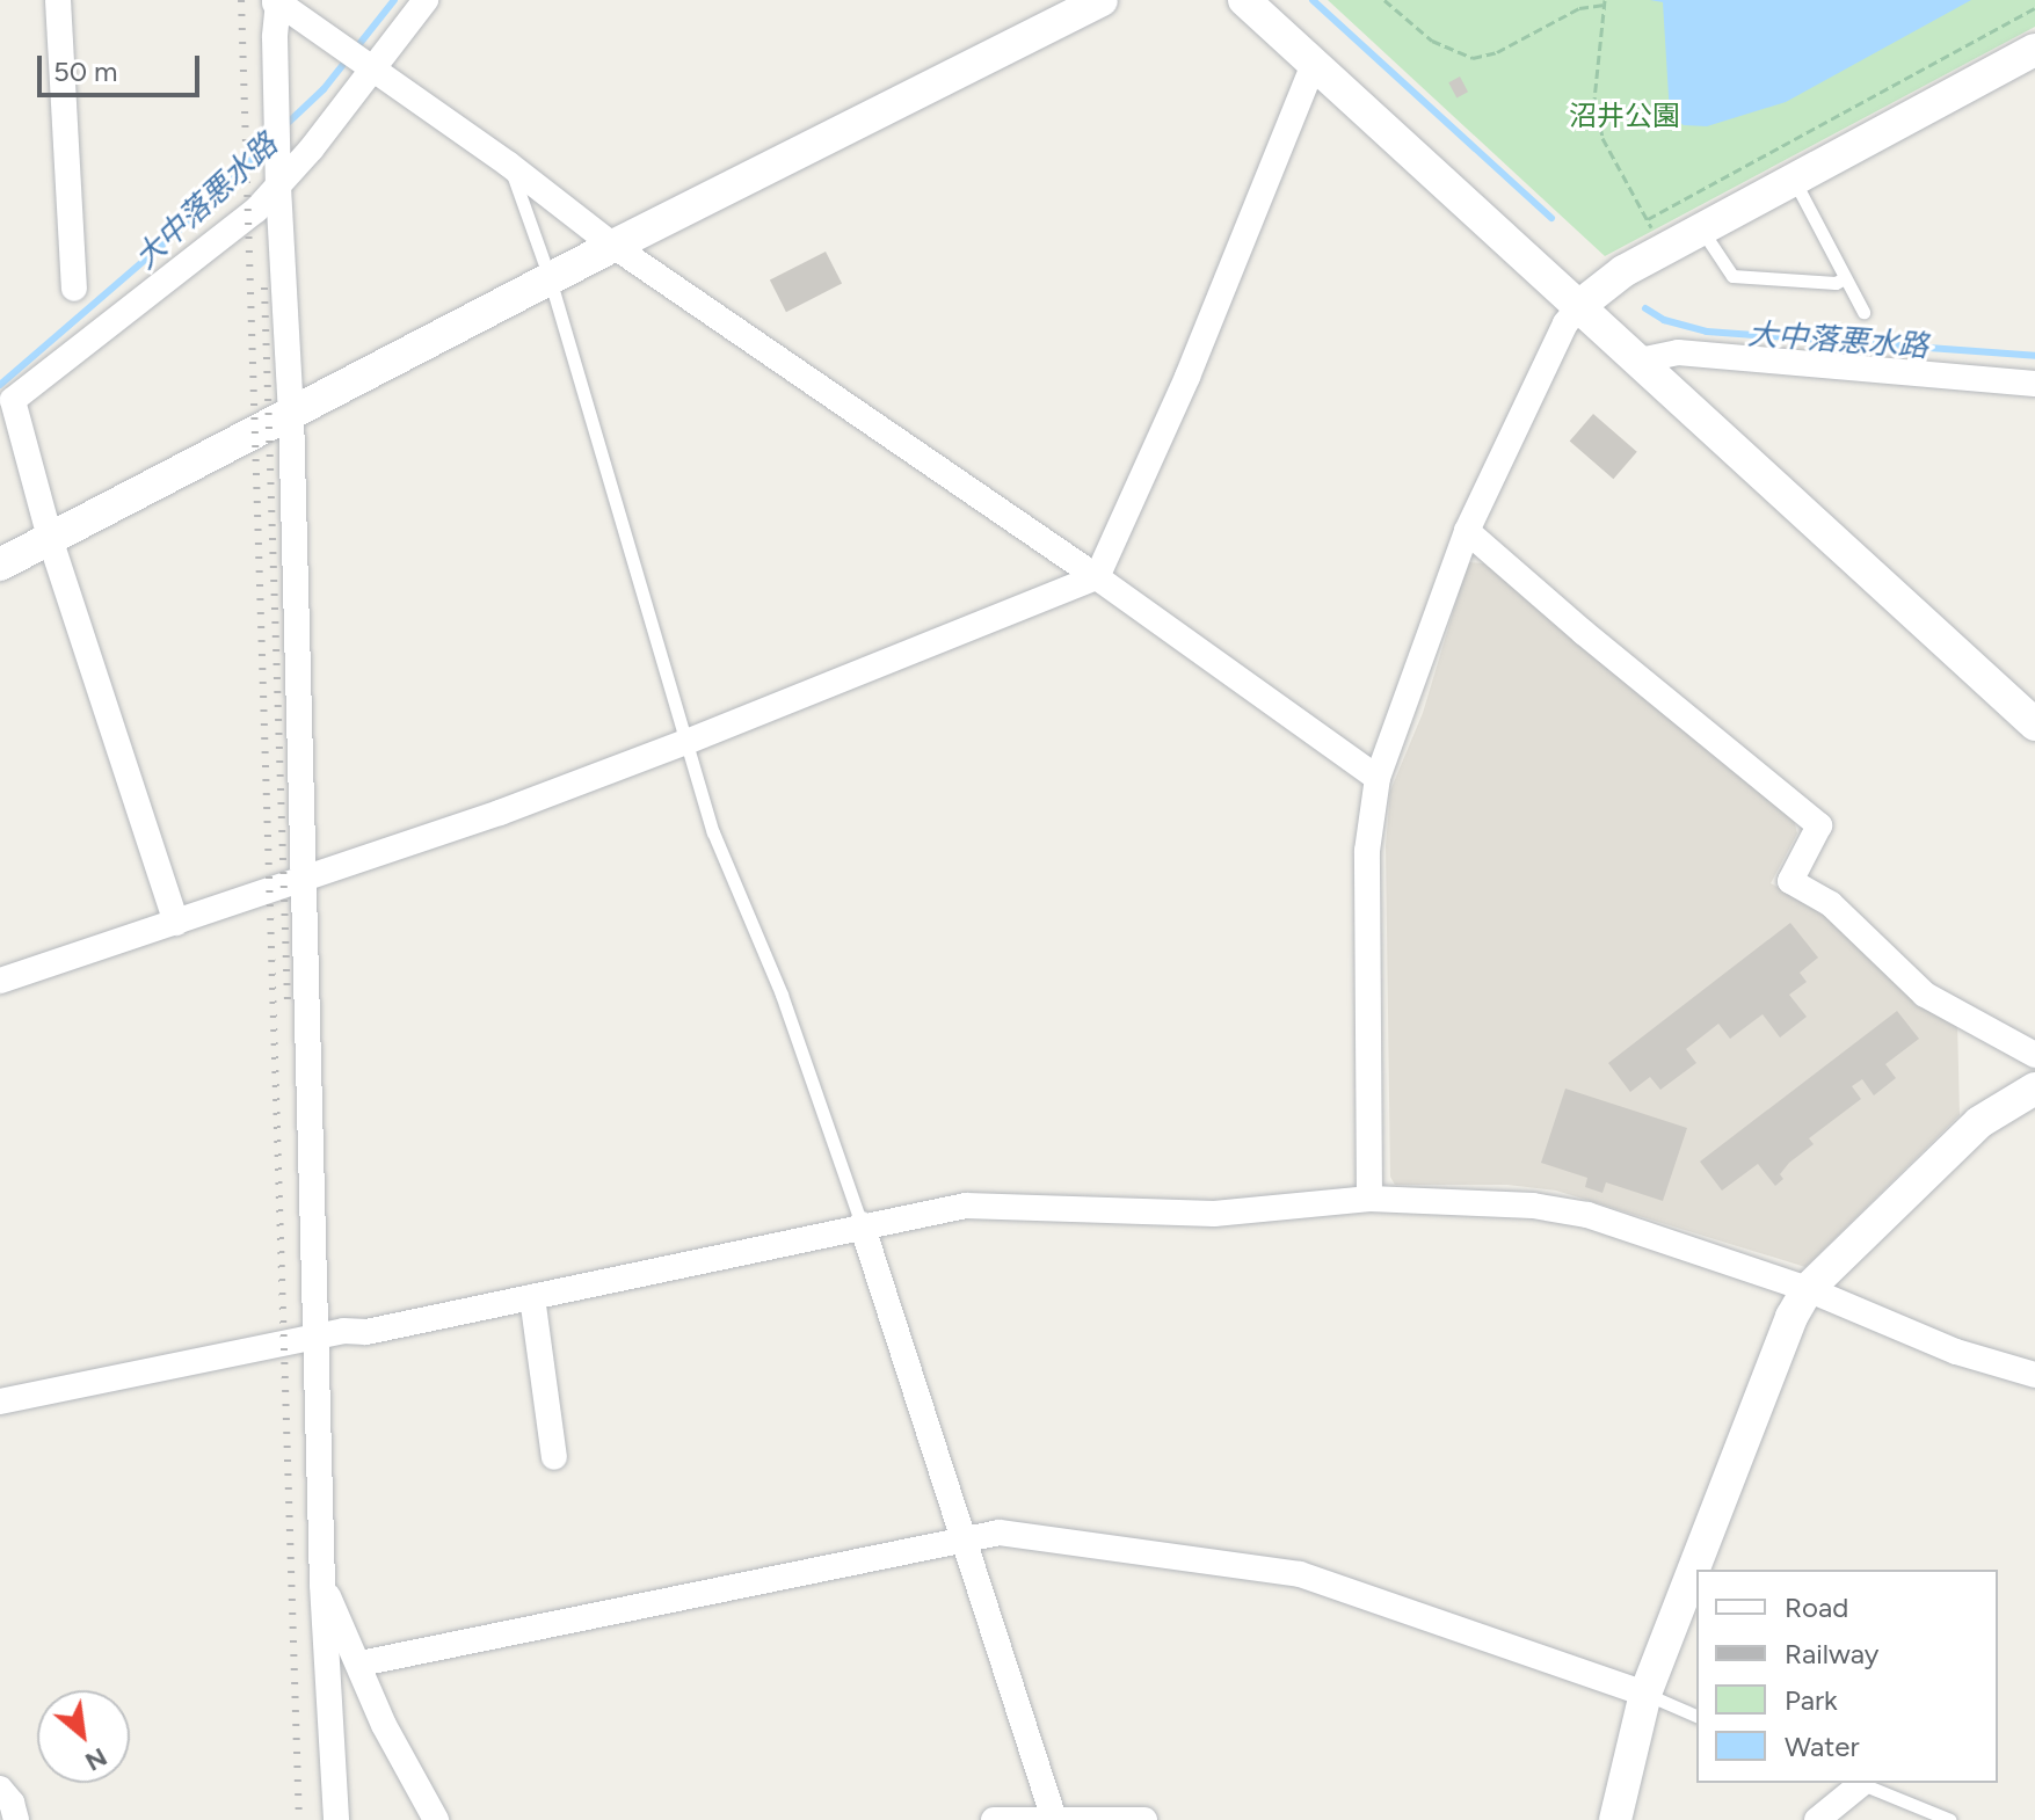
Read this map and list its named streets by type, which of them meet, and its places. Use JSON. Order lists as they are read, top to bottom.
{
  "water": ["大中落悪水路"],
  "parks": ["沼井公園"],
  "legend": [
    "Road",
    "Railway",
    "Park",
    "Water"
  ],
  "scale_bar": "50 m",
  "north": "bottom right"
}
